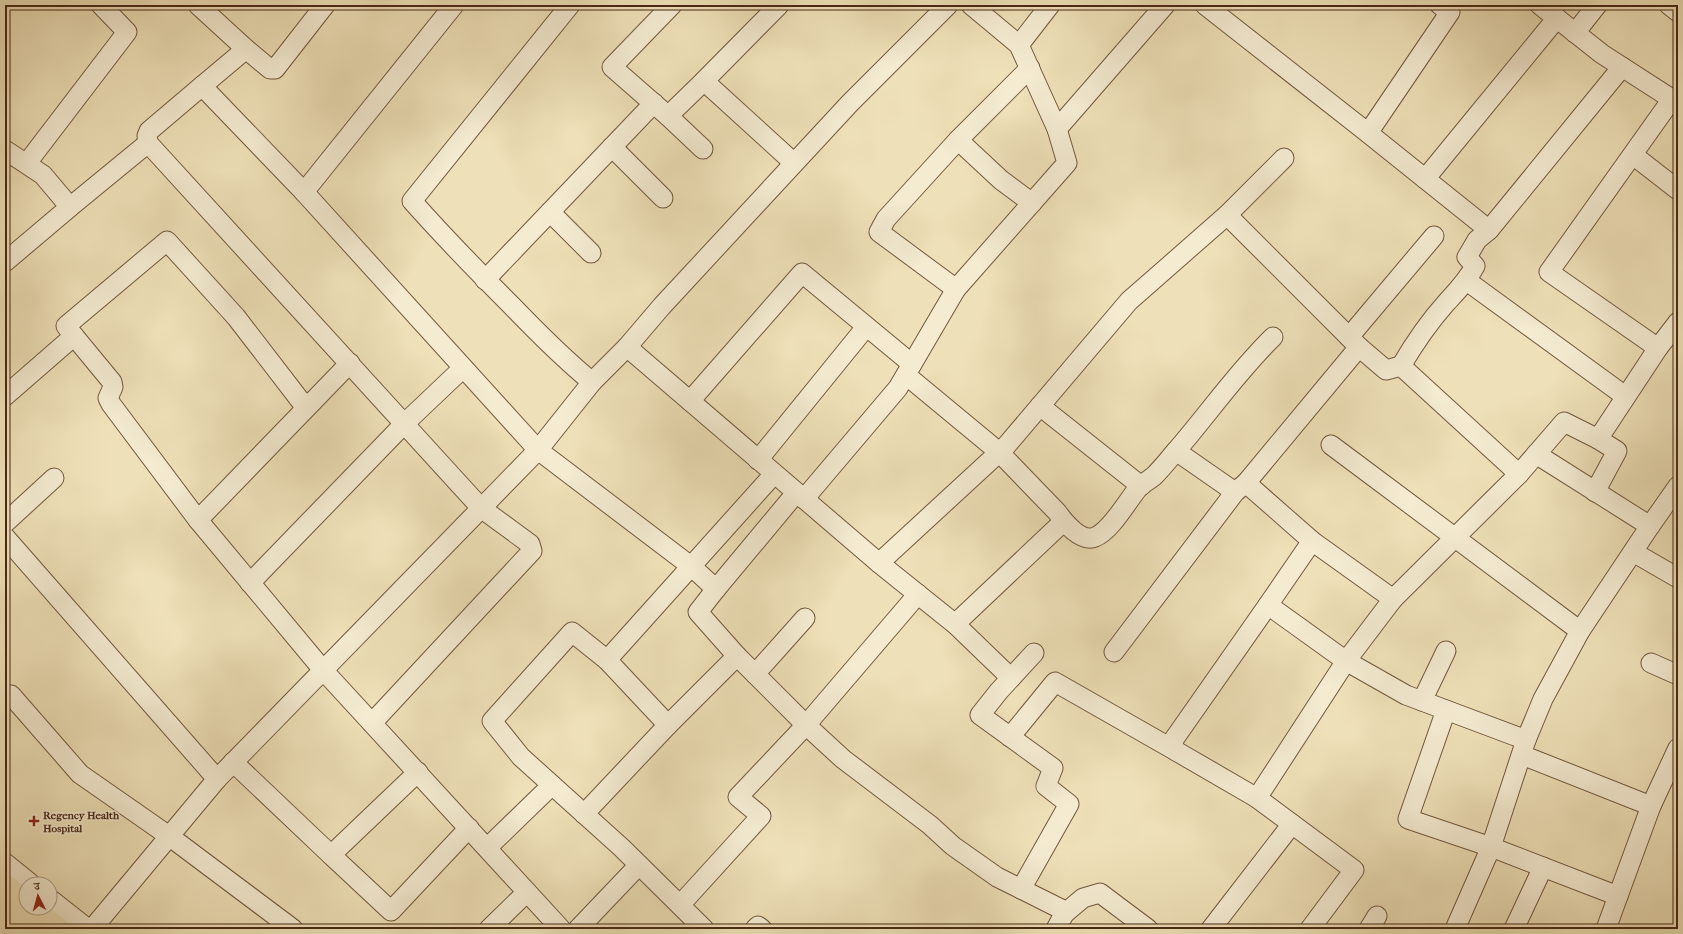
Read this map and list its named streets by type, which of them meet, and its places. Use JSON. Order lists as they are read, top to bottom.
{
  "places": {
    "health": ["Regency Health Hospital"]
  },
  "north": "top"
}
